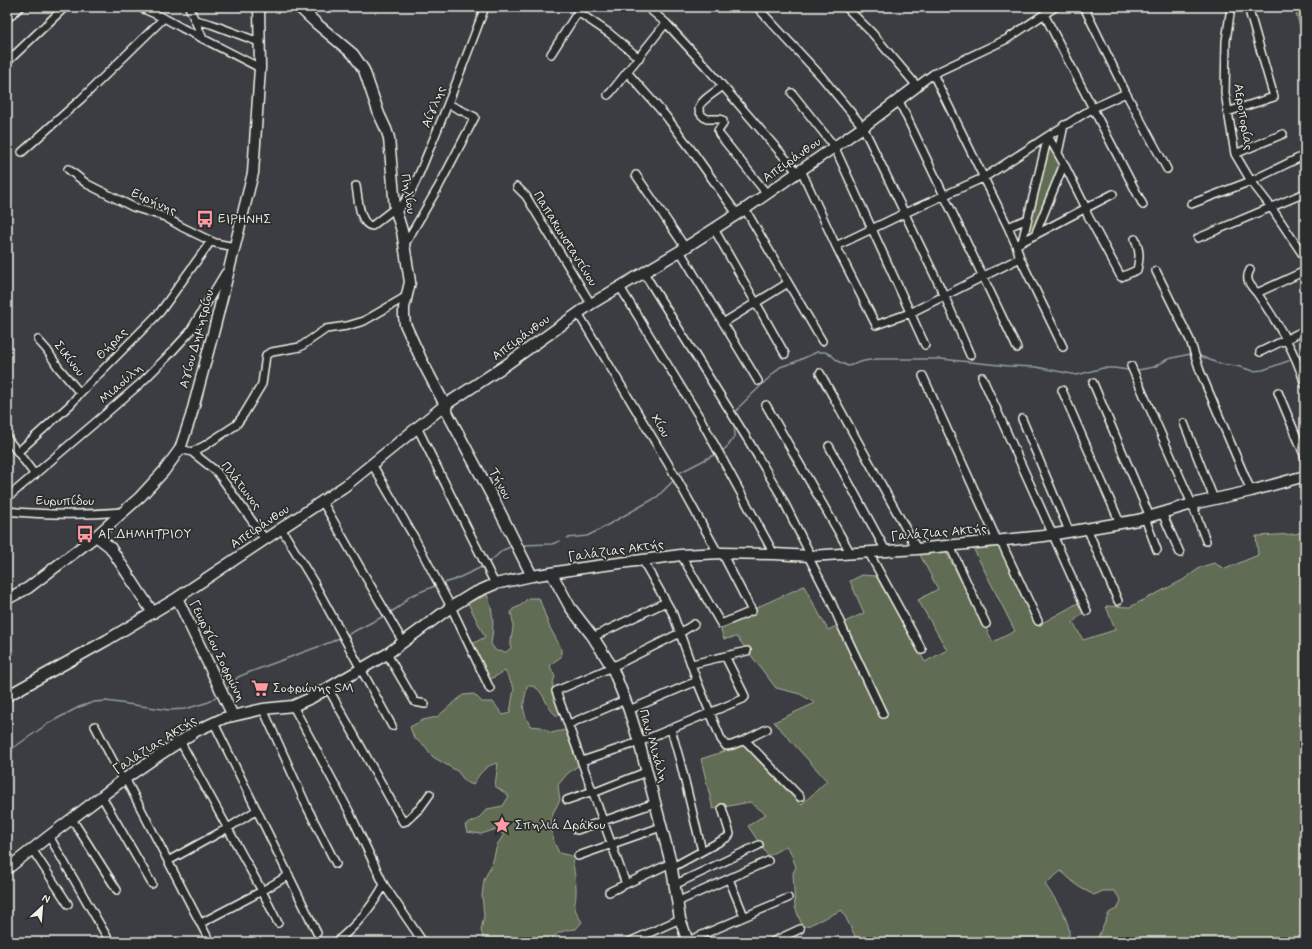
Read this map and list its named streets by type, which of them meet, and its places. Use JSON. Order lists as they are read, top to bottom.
{
  "streets": {
    "street": [
      "Αίγλης",
      "Αεροπορίας",
      "Απειράνθου",
      "Πηλίου",
      "Ειρήνης",
      "Παπακωνσταντίνου",
      "Αγίου Δημητρίου",
      "Θήρας",
      "Σικίνου",
      "Μιαούλη",
      "Χίου",
      "Τήνου",
      "Πλάτωνος",
      "Ευρυπίδου",
      "Γαλάζιας Ακτής",
      "Γεωργίου Σοφρώνη",
      "Παν. Μιχάλη"
    ]
  },
  "crossings": [
    ["Αίγλης", "Πηλίου"],
    ["Απειράνθου", "Πηλίου"],
    ["Απειράνθου", "Παπακωνσταντίνου"],
    ["Απειράνθου", "Χίου"],
    ["Απειράνθου", "Τήνου"],
    ["Απειράνθου", "Πλάτωνος"],
    ["Απειράνθου", "Γεωργίου Σοφρώνη"],
    ["Πηλίου", "Τήνου"],
    ["Ειρήνης", "Αγίου Δημητρίου"],
    ["Ειρήνης", "Θήρας"],
    ["Αγίου Δημητρίου", "Μιαούλη"],
    ["Αγίου Δημητρίου", "Ευρυπίδου"],
    ["Θήρας", "Σικίνου"],
    ["Χίου", "Γαλάζιας Ακτής"],
    ["Τήνου", "Γαλάζιας Ακτής"],
    ["Γαλάζιας Ακτής", "Γεωργίου Σοφρώνη"],
    ["Γαλάζιας Ακτής", "Παν. Μιχάλη"]
  ],
  "places": {
    "bus stop": ["ΕΙΡΗΝΗΣ", "ΑΓ.ΔΗΜΗΤΡΙΟΥ"],
    "supermarket": ["Σοφρώνης SM"],
    "place": ["Σπηλιά Δράκου"]
  },
  "north": "top right"
}
